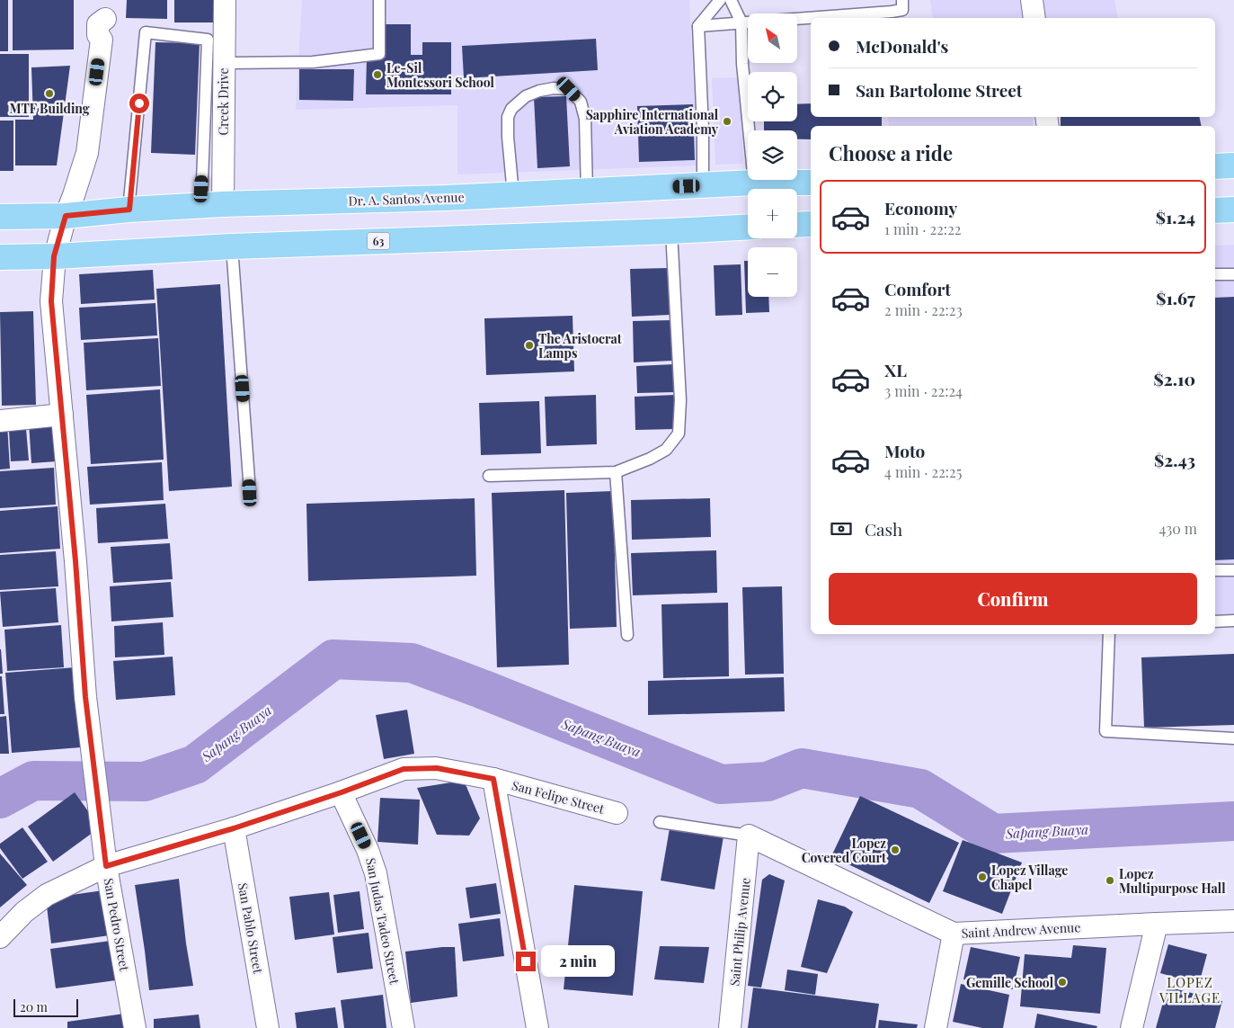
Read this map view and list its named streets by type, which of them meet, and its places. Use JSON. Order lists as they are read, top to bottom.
{
  "streets": {
    "main road": ["Dr. A. Santos Avenue", "63"],
    "street": [
      "Creek Drive",
      "San Felipe Street",
      "San Judas Tadeo Street",
      "San Pedro Street",
      "San Pablo Street",
      "Saint Andrew Avenue",
      "Saint Philip Avenue"
    ]
  },
  "crossings": [
    ["Creek Drive", "Dr. A. Santos Avenue"],
    ["Dr. A. Santos Avenue", "San Pedro Street"],
    ["63", "San Pedro Street"],
    ["San Felipe Street", "San Judas Tadeo Street"],
    ["San Felipe Street", "San Pedro Street"],
    ["San Felipe Street", "San Pablo Street"],
    ["Saint Andrew Avenue", "Saint Philip Avenue"]
  ],
  "districts": ["LOPEZ VILLAGE"],
  "water": ["Sapang Buaya"],
  "places": [
    "Le-Sil Montessori School",
    "MTF Building",
    "Sapphire International Aviation Academy",
    "The Aristocrat Lamps",
    "Lopez Covered Court",
    "Lopez Village Chapel",
    "Lopez Multipurpose Hall",
    "Gemille School"
  ],
  "scale_bar": "20 m",
  "north": "top left",
  "page": {
    "map_buttons": ["+", "−"],
    "banner": ["McDonald's", "San Bartolome Street"],
    "heading": "Choose a ride",
    "list": [
      {
        "name": "Economy",
        "note": "1 min · 22:22",
        "value": "$1.24"
      },
      {
        "name": "Comfort",
        "note": "2 min · 22:23",
        "value": "$1.67"
      },
      {
        "name": "XL",
        "note": "3 min · 22:24",
        "value": "$2.10"
      },
      {
        "name": "Moto",
        "note": "4 min · 22:25",
        "value": "$2.43"
      }
    ],
    "pay": ["Cash", "430 m"],
    "buttons": "Confirm",
    "bubble": "2 min",
    "scale": "20 m"
  }
}
